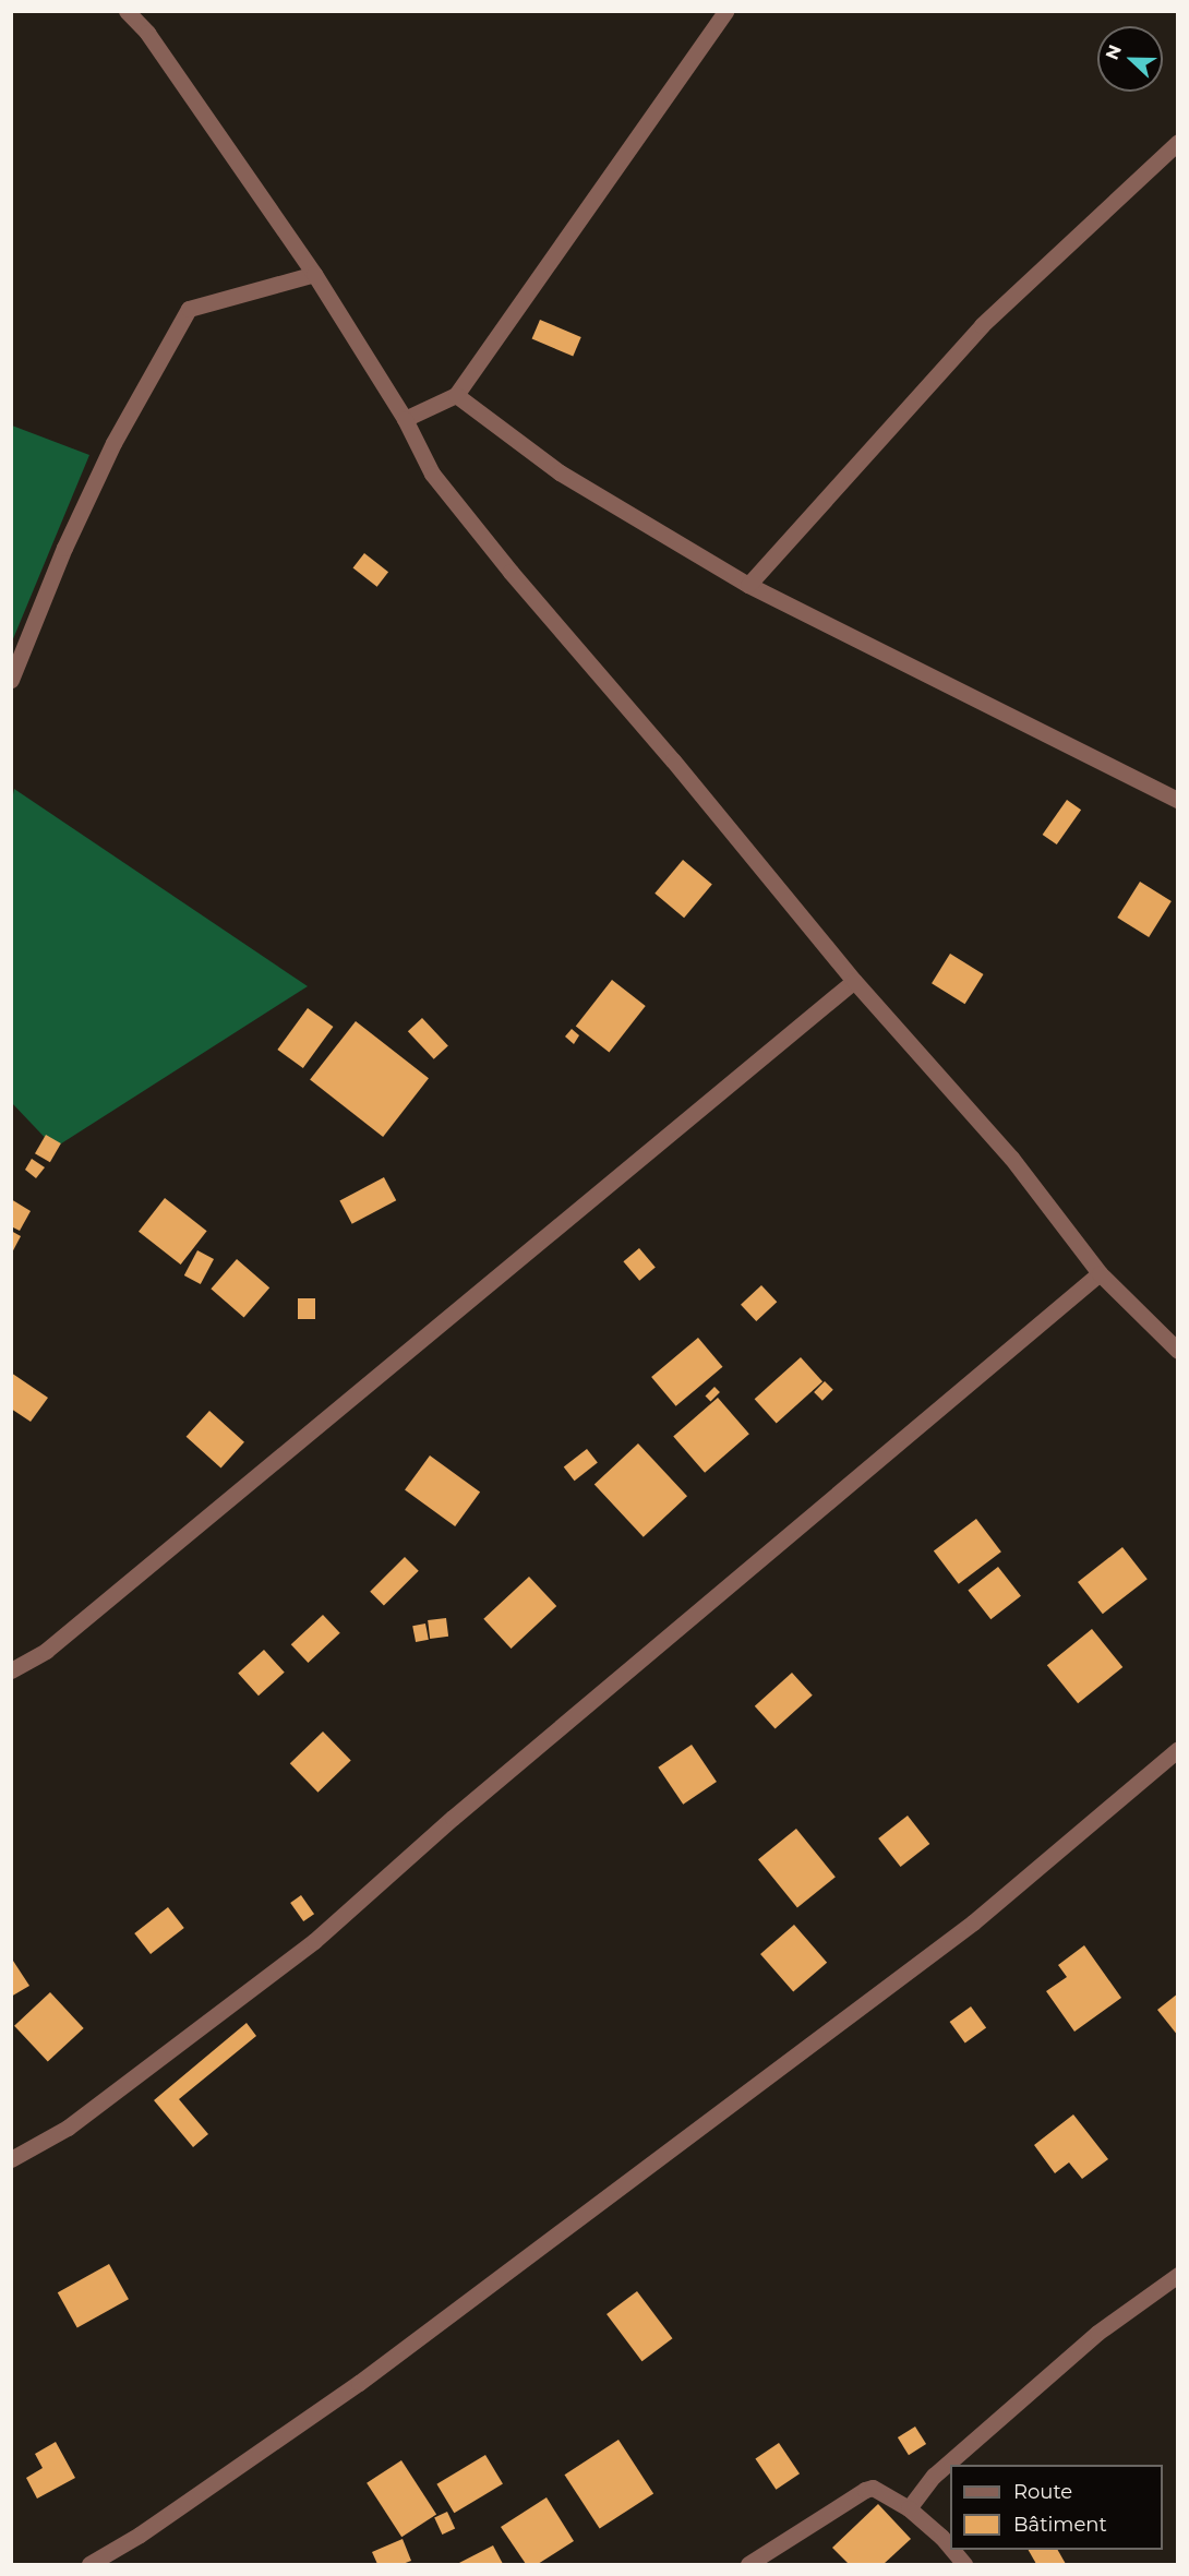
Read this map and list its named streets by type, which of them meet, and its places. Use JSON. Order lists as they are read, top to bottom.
{
  "legend": ["Route", "Bâtiment"],
  "north": "left"
}
